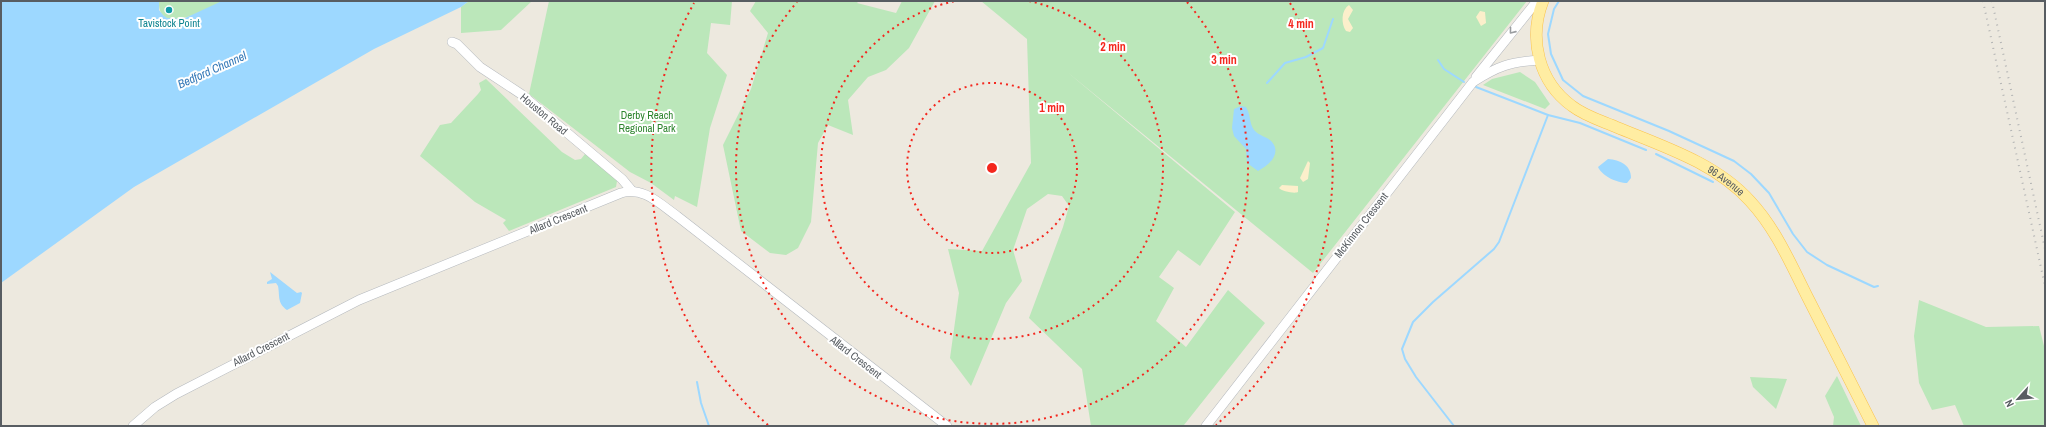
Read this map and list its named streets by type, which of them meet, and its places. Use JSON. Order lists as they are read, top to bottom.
{
  "streets": {
    "main road": ["96 Avenue"],
    "street": ["Houston Road", "Allard Crescent", "McKinnon Crescent"]
  },
  "crossings": [
    ["Houston Road", "Allard Crescent"],
    ["96 Avenue", "McKinnon Crescent"]
  ],
  "water": ["Bedford Channel"],
  "parks": ["Derby Reach Regional Park"],
  "places": ["Tavistock Point"],
  "north": "bottom left",
  "rings": [
    "4 min",
    "2 min",
    "3 min",
    "1 min"
  ]
}
